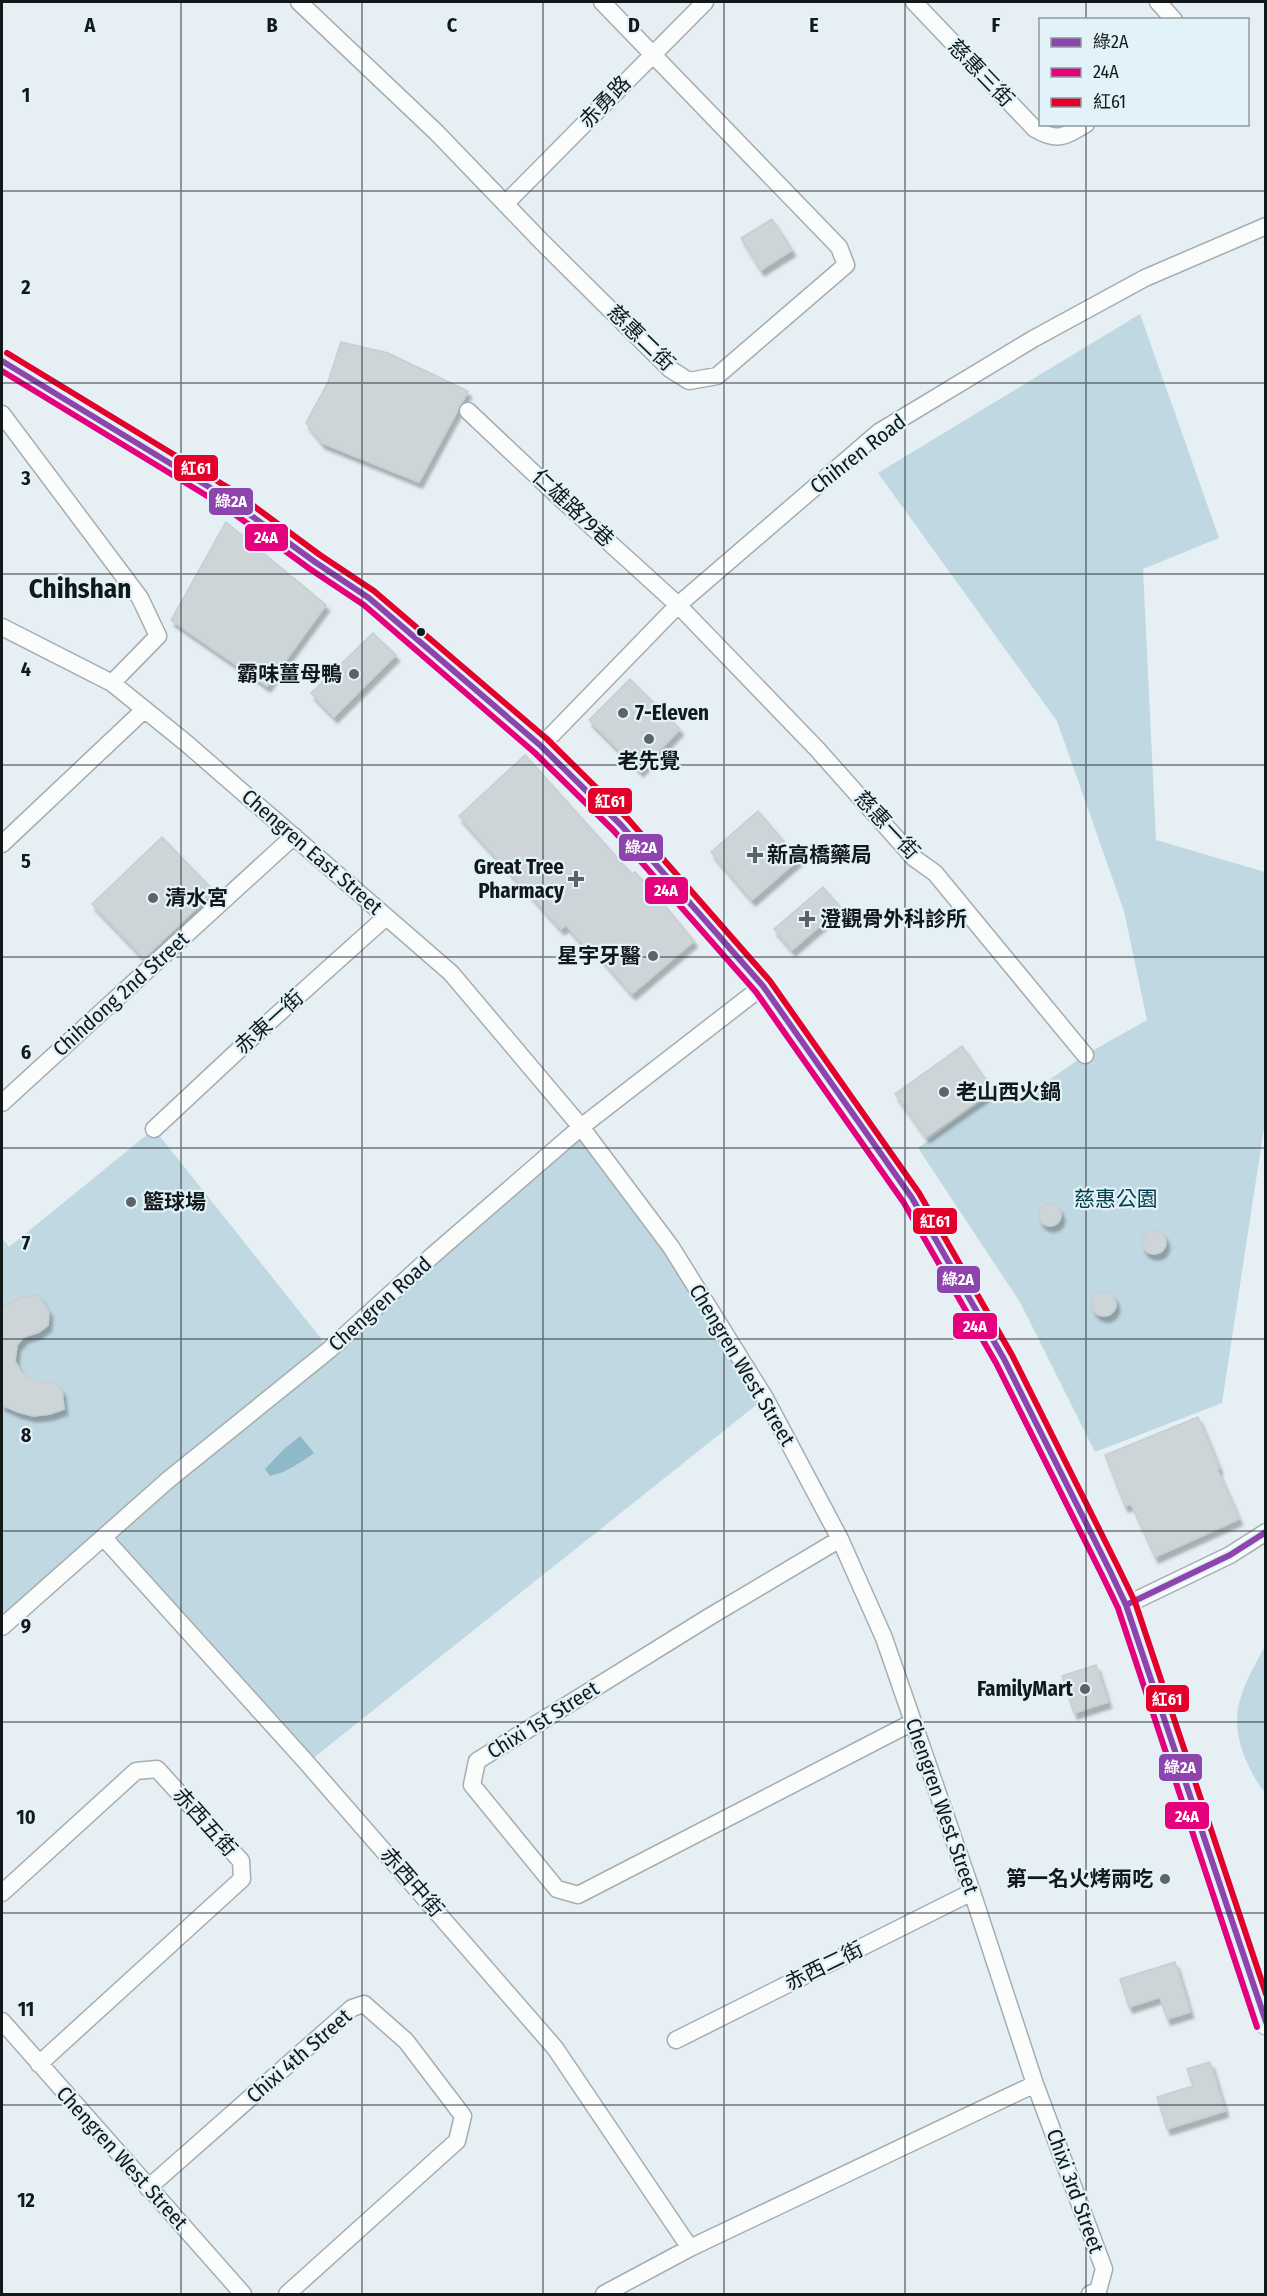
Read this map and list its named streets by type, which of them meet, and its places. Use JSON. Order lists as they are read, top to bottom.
{
  "streets": {
    "street": [
      "慈惠三街",
      "赤勇路",
      "慈惠二街",
      "Chihren Road",
      "仁雄路79巷",
      "慈惠一街",
      "Chengren East Street",
      "Chihdong 2nd Street",
      "赤東一街",
      "Chengren Road",
      "Chengren West Street",
      "Chixi 1st Street",
      "赤西五街",
      "赤西中街",
      "赤西二街",
      "Chixi 4th Street",
      "Chixi 3rd Street"
    ]
  },
  "crossings": [
    ["赤勇路", "慈惠二街"],
    ["Chihren Road", "仁雄路79巷"],
    ["Chihren Road", "慈惠一街"],
    ["仁雄路79巷", "慈惠一街"],
    ["Chengren East Street", "Chihdong 2nd Street"],
    ["Chengren East Street", "赤東一街"],
    ["Chengren East Street", "Chengren Road"],
    ["Chengren East Street", "Chengren West Street"],
    ["Chengren Road", "Chengren West Street"],
    ["Chengren Road", "赤西中街"],
    ["Chengren West Street", "Chixi 1st Street"],
    ["Chengren West Street", "赤西五街"],
    ["Chengren West Street", "赤西二街"],
    ["Chengren West Street", "Chixi 4th Street"],
    ["Chengren West Street", "Chixi 3rd Street"]
  ],
  "districts": ["Chihshan"],
  "parks": ["慈惠公園"],
  "places": {
    "other": [
      "霸味薑母鴨",
      "7-Eleven",
      "老先覺",
      "清水宮",
      "星宇牙醫",
      "老山西火鍋",
      "籃球場",
      "FamilyMart",
      "第一名火烤兩吃"
    ],
    "health": ["新高橋藥局", "Great Tree Pharmacy", "澄觀骨外科診所"]
  },
  "lines": ["transit line 紅61", "transit line 綠2A", "transit line 24A"],
  "legend": ["綠2A", "24A", "紅61"],
  "grid": {
    "columns": [
      "A",
      "B",
      "C",
      "D",
      "E",
      "F"
    ],
    "rows": [
      "1",
      "2",
      "3",
      "4",
      "5",
      "6",
      "7",
      "8",
      "9",
      "10",
      "11",
      "12"
    ]
  }
}
